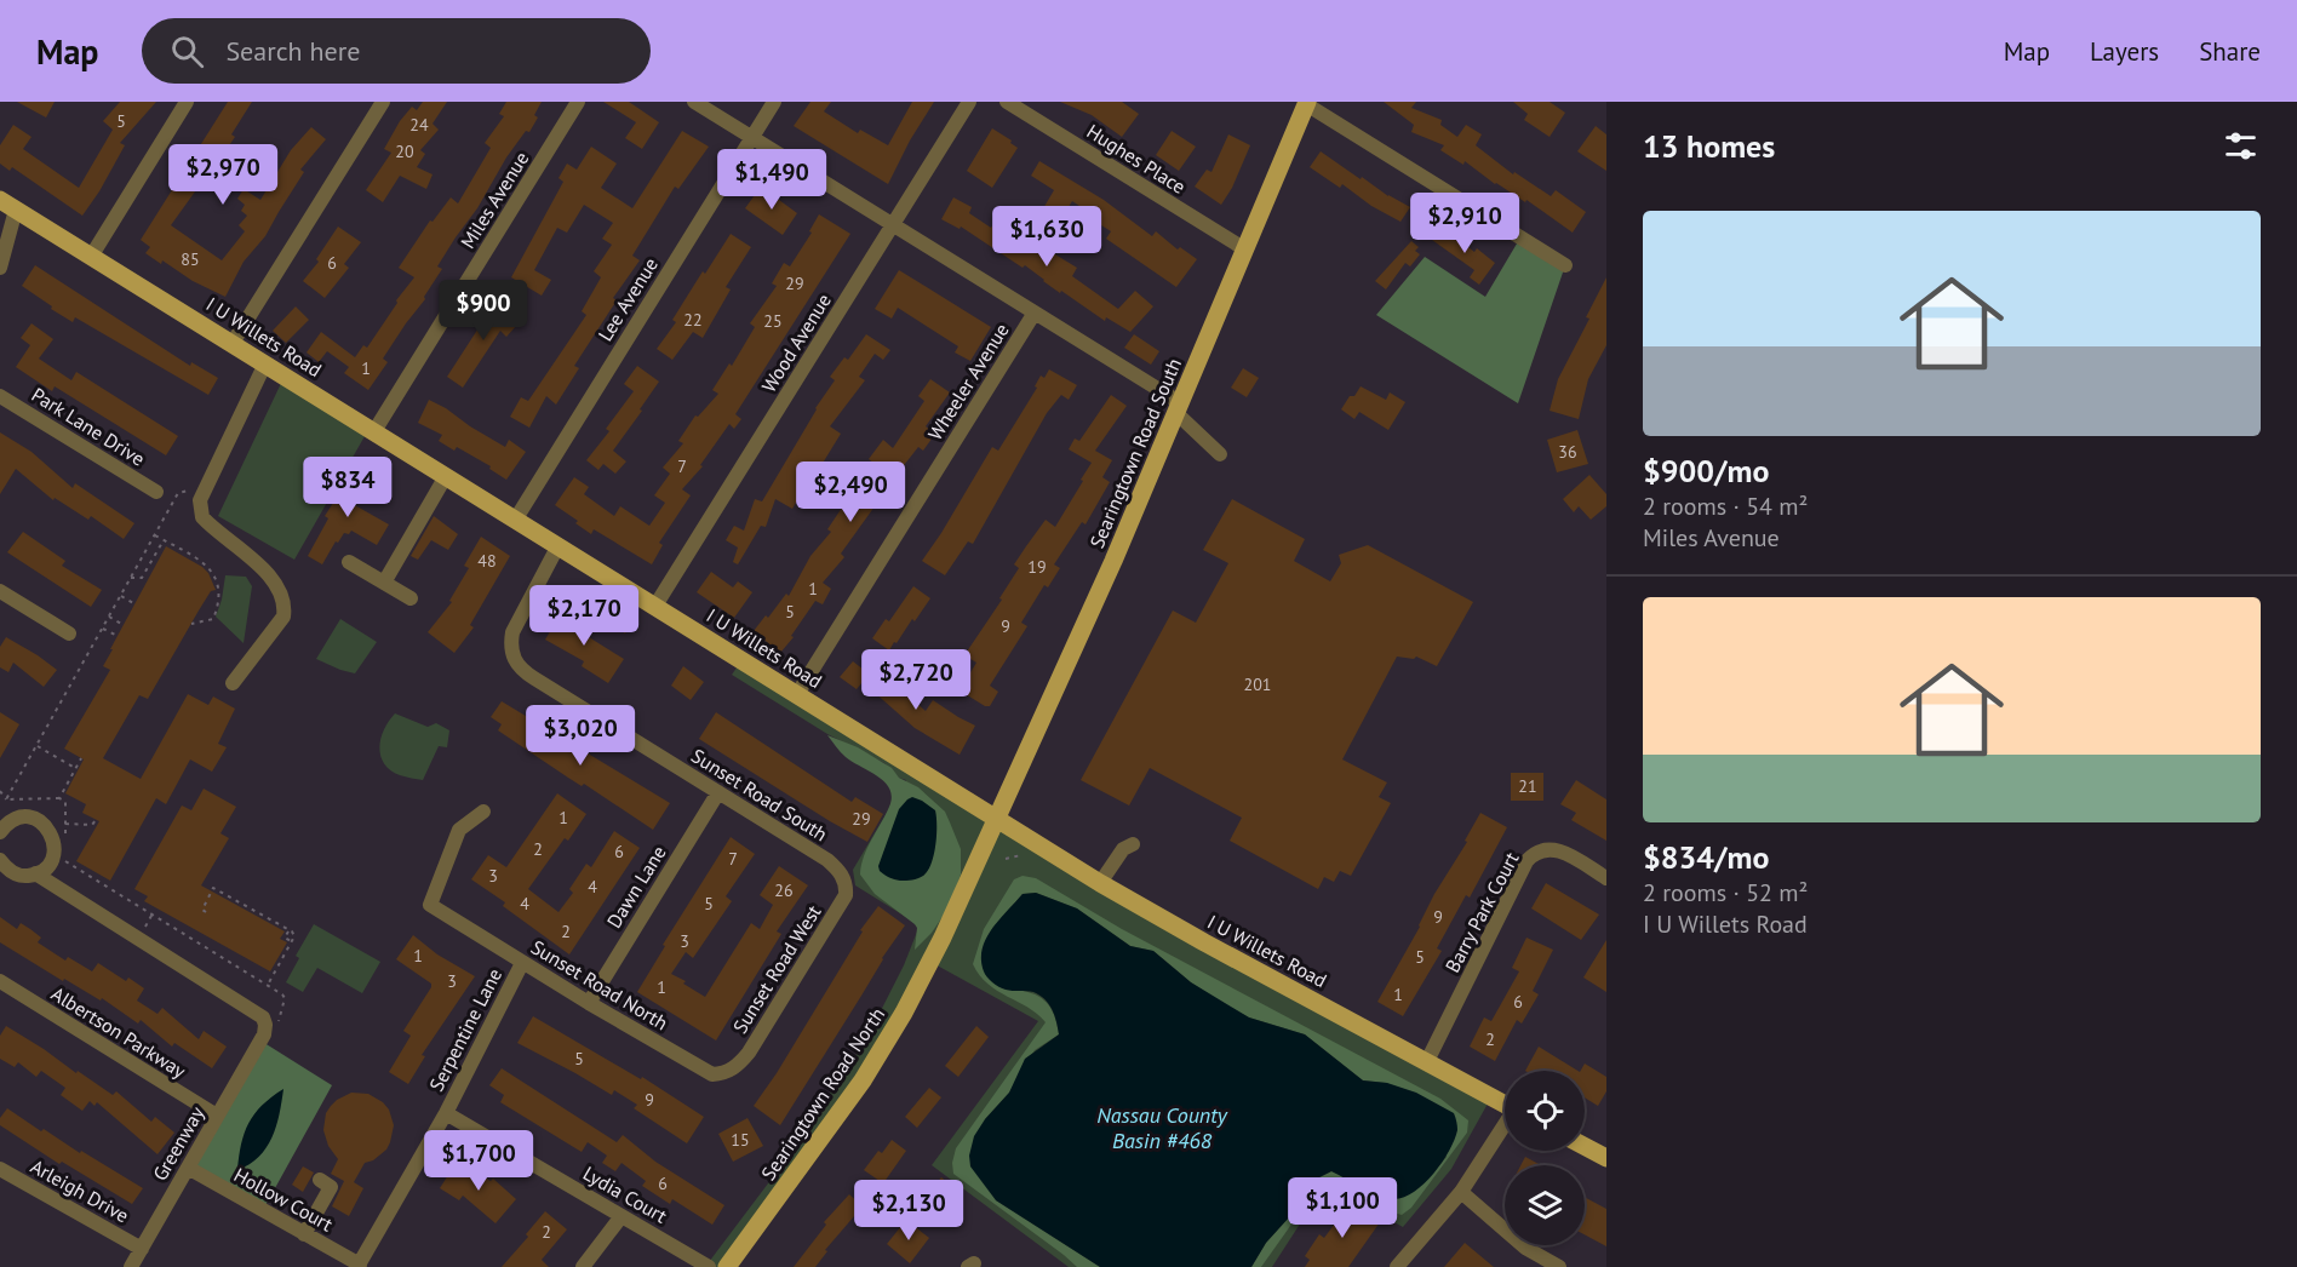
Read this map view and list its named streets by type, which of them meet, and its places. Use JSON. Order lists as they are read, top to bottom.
{
  "streets": {
    "main road": ["I U Willets Road", "Searingtown Road South", "Searingtown Road North"],
    "street": [
      "Hughes Place",
      "Miles Avenue",
      "Lee Avenue",
      "Wood Avenue",
      "Wheeler Avenue",
      "Park Lane Drive",
      "Sunset Road South",
      "Dawn Lane",
      "Barry Park Court",
      "Sunset Road West",
      "Sunset Road North",
      "Serpentine Lane",
      "Albertson Parkway",
      "Greenway",
      "Arleigh Drive",
      "Lydia Court",
      "Hollow Court"
    ]
  },
  "crossings": [
    ["Hughes Place", "Searingtown Road South"],
    ["Miles Avenue", "I U Willets Road"],
    ["Lee Avenue", "I U Willets Road"],
    ["I U Willets Road", "Wood Avenue"],
    ["I U Willets Road", "Wheeler Avenue"],
    ["I U Willets Road", "Searingtown Road South"],
    ["I U Willets Road", "Sunset Road South"],
    ["I U Willets Road", "Barry Park Court"],
    ["I U Willets Road", "Searingtown Road North"],
    ["Searingtown Road South", "Searingtown Road North"],
    ["Sunset Road South", "Dawn Lane"],
    ["Sunset Road South", "Sunset Road West"],
    ["Dawn Lane", "Sunset Road North"],
    ["Sunset Road West", "Sunset Road North"],
    ["Sunset Road North", "Serpentine Lane"],
    ["Serpentine Lane", "Lydia Court"],
    ["Serpentine Lane", "Hollow Court"],
    ["Albertson Parkway", "Greenway"],
    ["Greenway", "Arleigh Drive"],
    ["Greenway", "Hollow Court"]
  ],
  "water": ["Nassau County Basin #468"],
  "house_numbers": [
    "5",
    "24",
    "20",
    "85",
    "6",
    "29",
    "22",
    "25",
    "1",
    "36",
    "7",
    "48",
    "19",
    "1",
    "5",
    "9",
    "201",
    "21",
    "1",
    "29",
    "2",
    "6",
    "7",
    "3",
    "4",
    "26",
    "4",
    "5",
    "9",
    "2",
    "3",
    "1",
    "5",
    "3",
    "1",
    "1",
    "6",
    "2",
    "5",
    "9",
    "15",
    "6",
    "2"
  ],
  "page": {
    "header": "Map",
    "search": "Search here",
    "nav": ["Map", "Layers", "Share"],
    "heading": "13 homes",
    "price": [
      "$2,970",
      "$1,490",
      "$2,910",
      "$1,630",
      "$900",
      "$834",
      "$2,490",
      "$2,170",
      "$2,720",
      "$3,020",
      "$1,700",
      "$1,100",
      "$2,130"
    ],
    "list": [
      {
        "name": "$900/mo",
        "note": "2 rooms · 54 m² · Miles Avenue"
      },
      {
        "name": "$834/mo",
        "note": "2 rooms · 52 m² · I U Willets Road"
      }
    ]
  }
}
